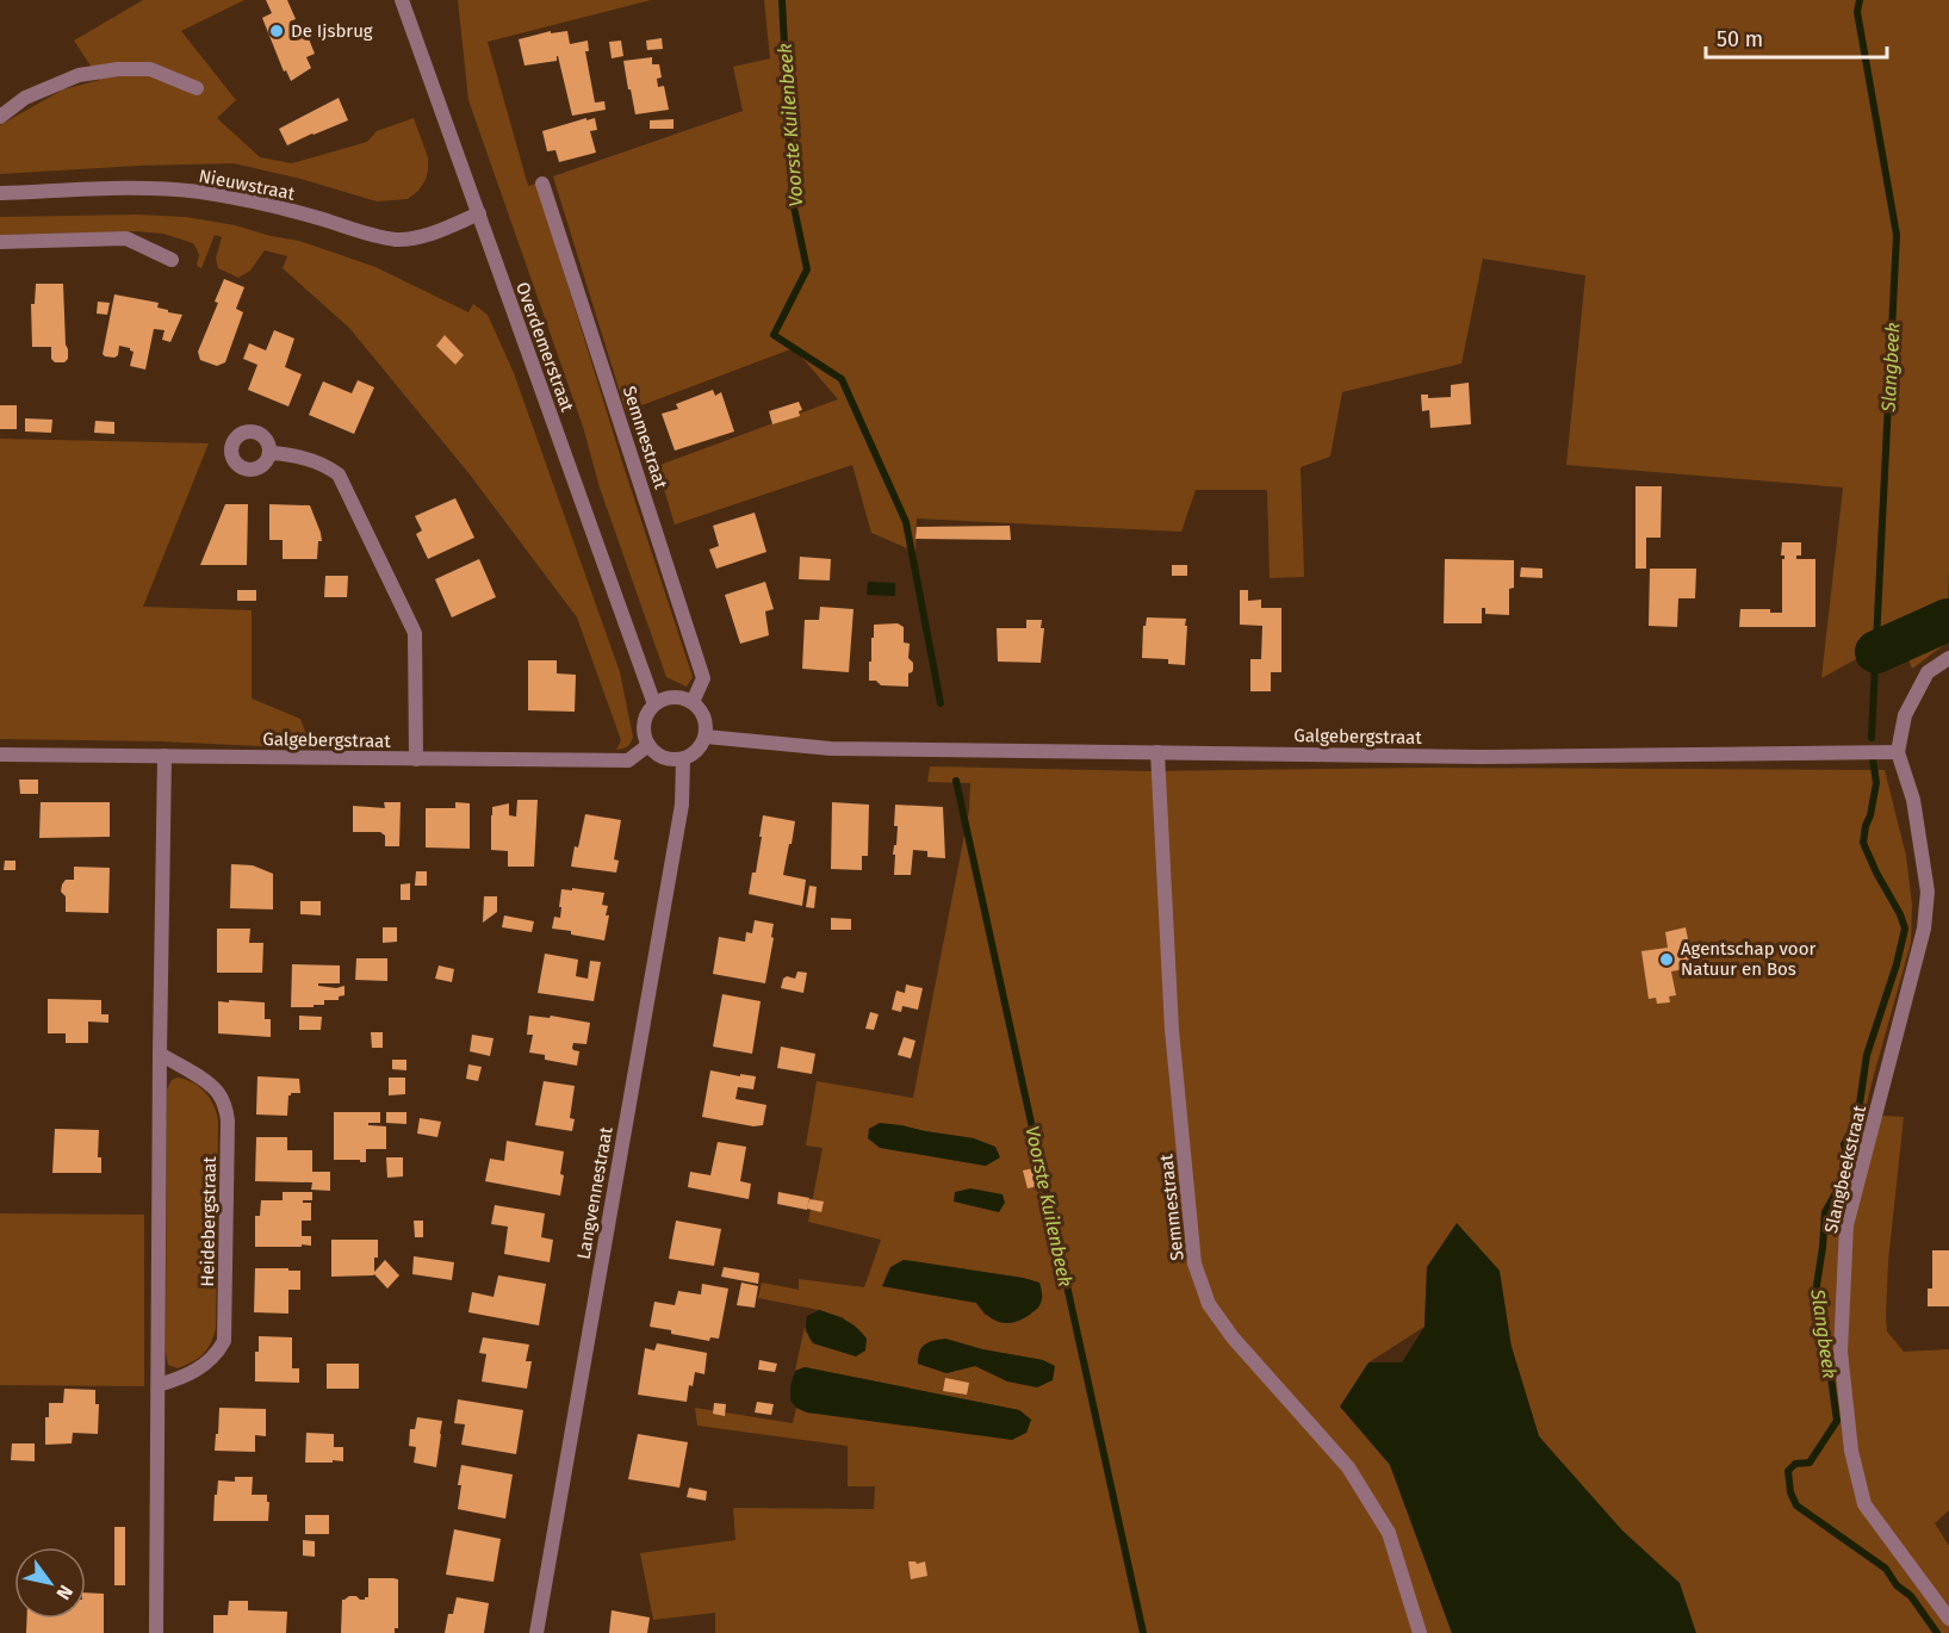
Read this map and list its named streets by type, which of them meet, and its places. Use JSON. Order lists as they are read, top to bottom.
{
  "streets": {
    "street": [
      "Nieuwstraat",
      "Overdemerstraat",
      "Semmestraat",
      "Galgebergstraat",
      "Slangbeekstraat",
      "Langvennestraat",
      "Heidebergstraat"
    ]
  },
  "crossings": [
    ["Nieuwstraat", "Overdemerstraat"],
    ["Overdemerstraat", "Semmestraat"],
    ["Overdemerstraat", "Galgebergstraat"],
    ["Overdemerstraat", "Langvennestraat"],
    ["Semmestraat", "Galgebergstraat"],
    ["Semmestraat", "Langvennestraat"],
    ["Galgebergstraat", "Slangbeekstraat"],
    ["Galgebergstraat", "Langvennestraat"]
  ],
  "water": ["Voorste Kuilenbeek", "Slangbeek"],
  "places": ["De Ijsbrug", "Agentschap voor Natuur en Bos"],
  "scale_bar": "50 m",
  "north": "bottom right"
}
